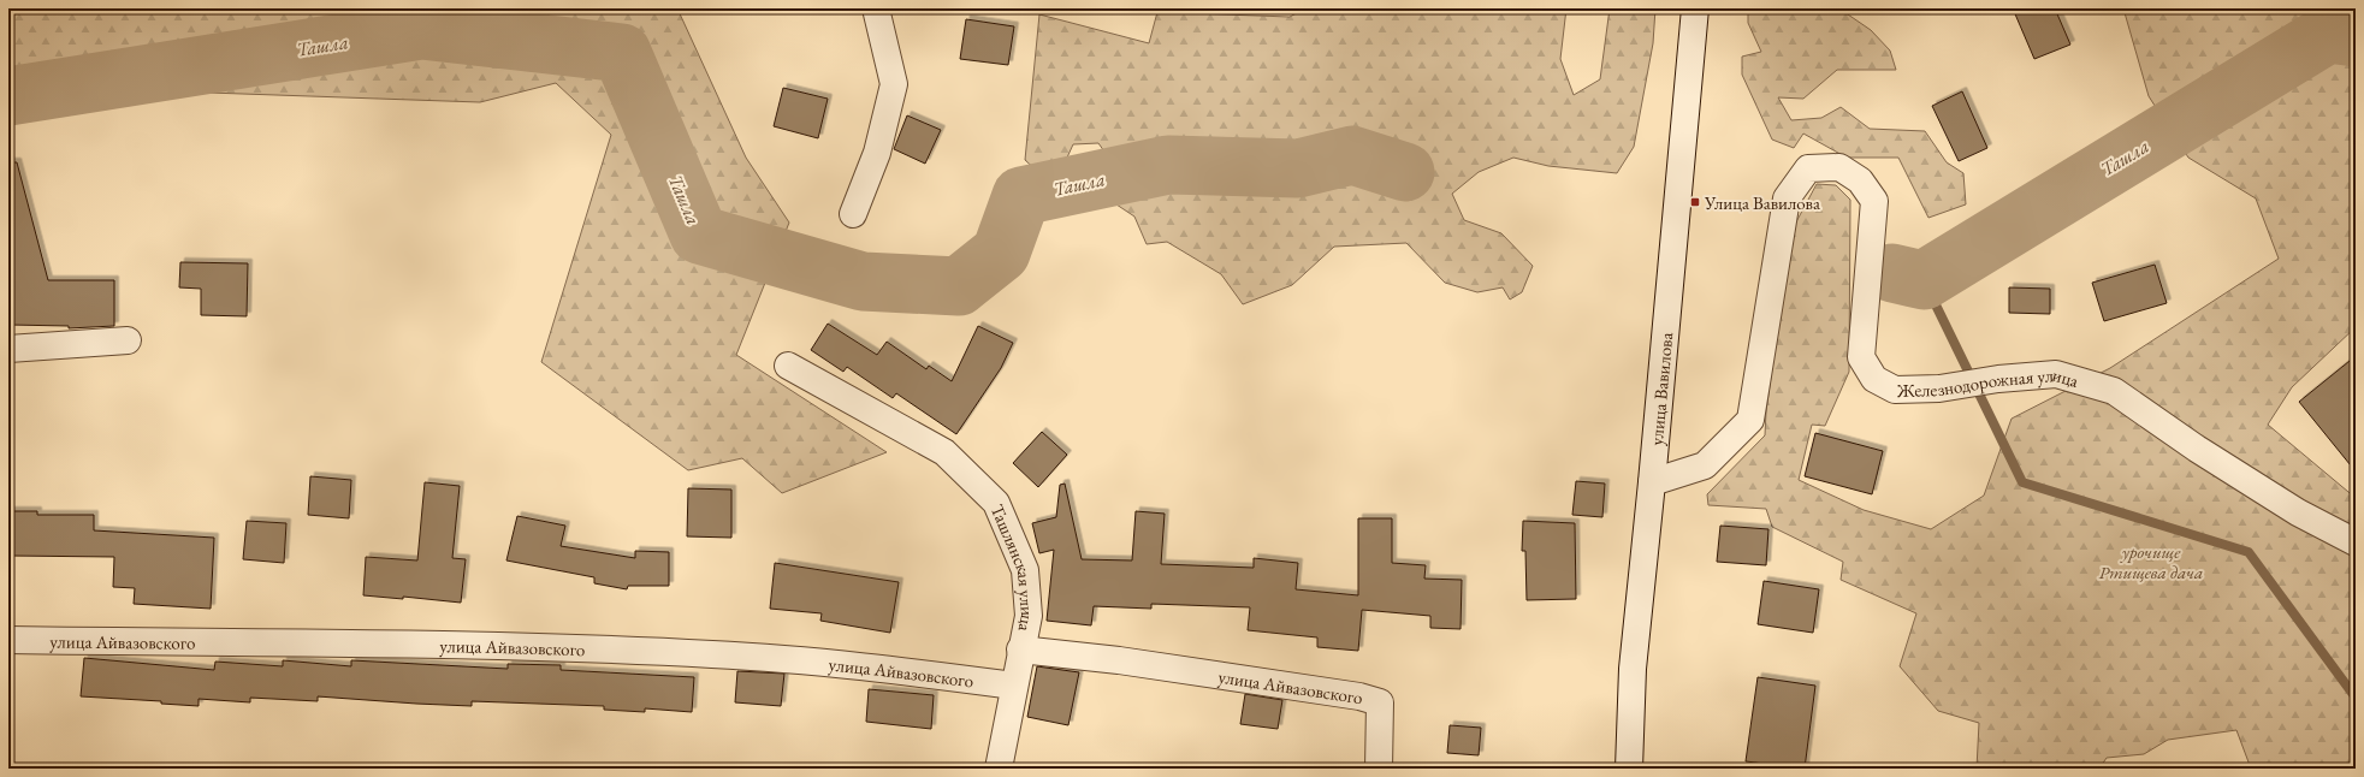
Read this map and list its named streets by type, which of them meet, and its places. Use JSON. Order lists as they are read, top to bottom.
{
  "streets": {
    "street": [
      "Железнодорожная улица",
      "улица Вавилова",
      "Ташлянская улица",
      "улица Айвазовского"
    ]
  },
  "crossings": [
    ["Железнодорожная улица", "улица Вавилова"],
    ["Ташлянская улица", "улица Айвазовского"]
  ],
  "water": ["Ташла"],
  "parks": ["урочище Ртищева дача"],
  "places": {
    "transit": ["Улица Вавилова"]
  }
}
